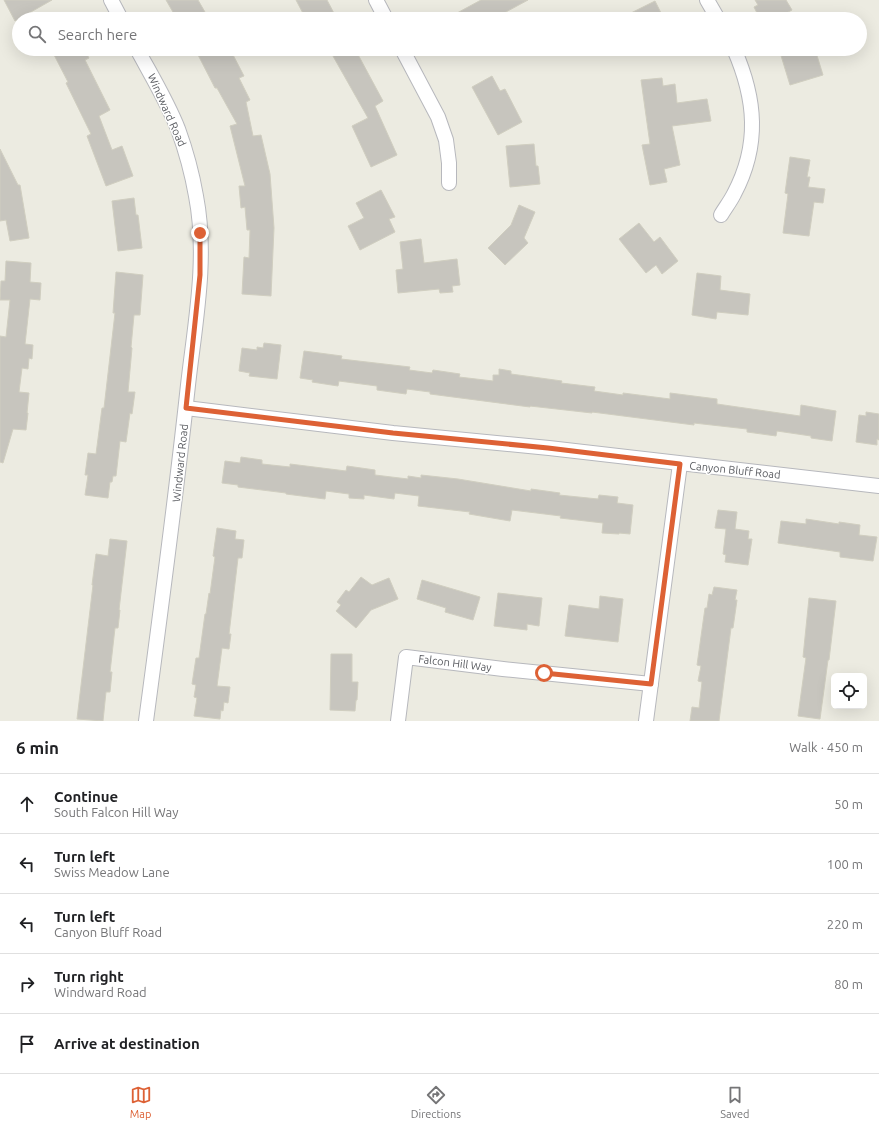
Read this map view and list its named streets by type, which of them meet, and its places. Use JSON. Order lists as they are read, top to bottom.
{
  "streets": {
    "street": ["Windward Road", "Canyon Bluff Road", "Falcon Hill Way"]
  },
  "crossings": [
    ["Windward Road", "Canyon Bluff Road"]
  ],
  "page": {
    "search": "Search here",
    "heading": ["6 min", "Walk · 450 m"],
    "list": [
      ["Continue", "South Falcon Hill Way", "50 m"],
      ["Turn left", "Swiss Meadow Lane", "100 m"],
      ["Turn left", "Canyon Bluff Road", "220 m"],
      ["Turn right", "Windward Road", "80 m"],
      "Arrive at destination"
    ],
    "nav": ["Map", "Directions", "Saved"]
  }
}
